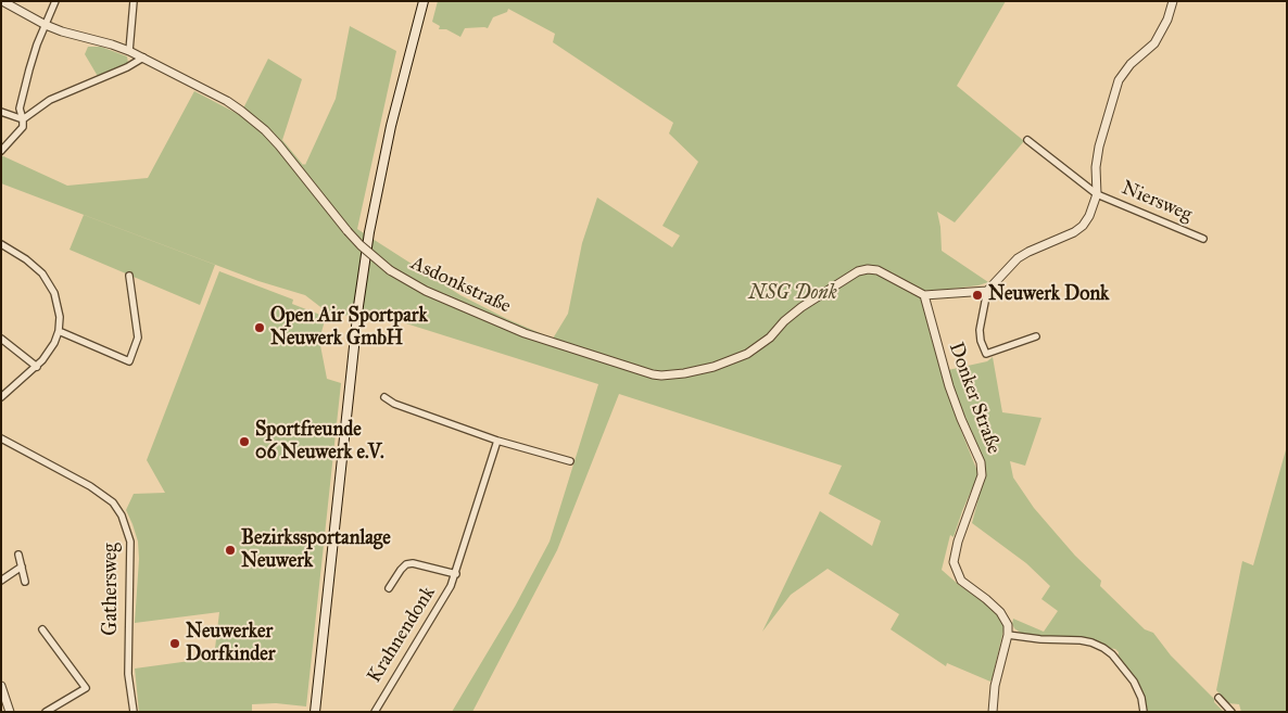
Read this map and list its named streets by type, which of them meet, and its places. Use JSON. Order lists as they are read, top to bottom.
{
  "streets": {
    "street": [
      "Niersweg",
      "Asdonkstraße",
      "Donker Straße",
      "Gathersweg",
      "Krahnendonk"
    ]
  },
  "crossings": [
    ["Asdonkstraße", "Donker Straße"]
  ],
  "parks": ["NSG Donk"],
  "places": [
    "Neuwerk Donk",
    "Open Air Sportpark Neuwerk GmbH",
    "Sportfreunde 06 Neuwerk e.V.",
    "Bezirkssportanlage Neuwerk",
    "Neuwerker Dorfkinder"
  ]
}
